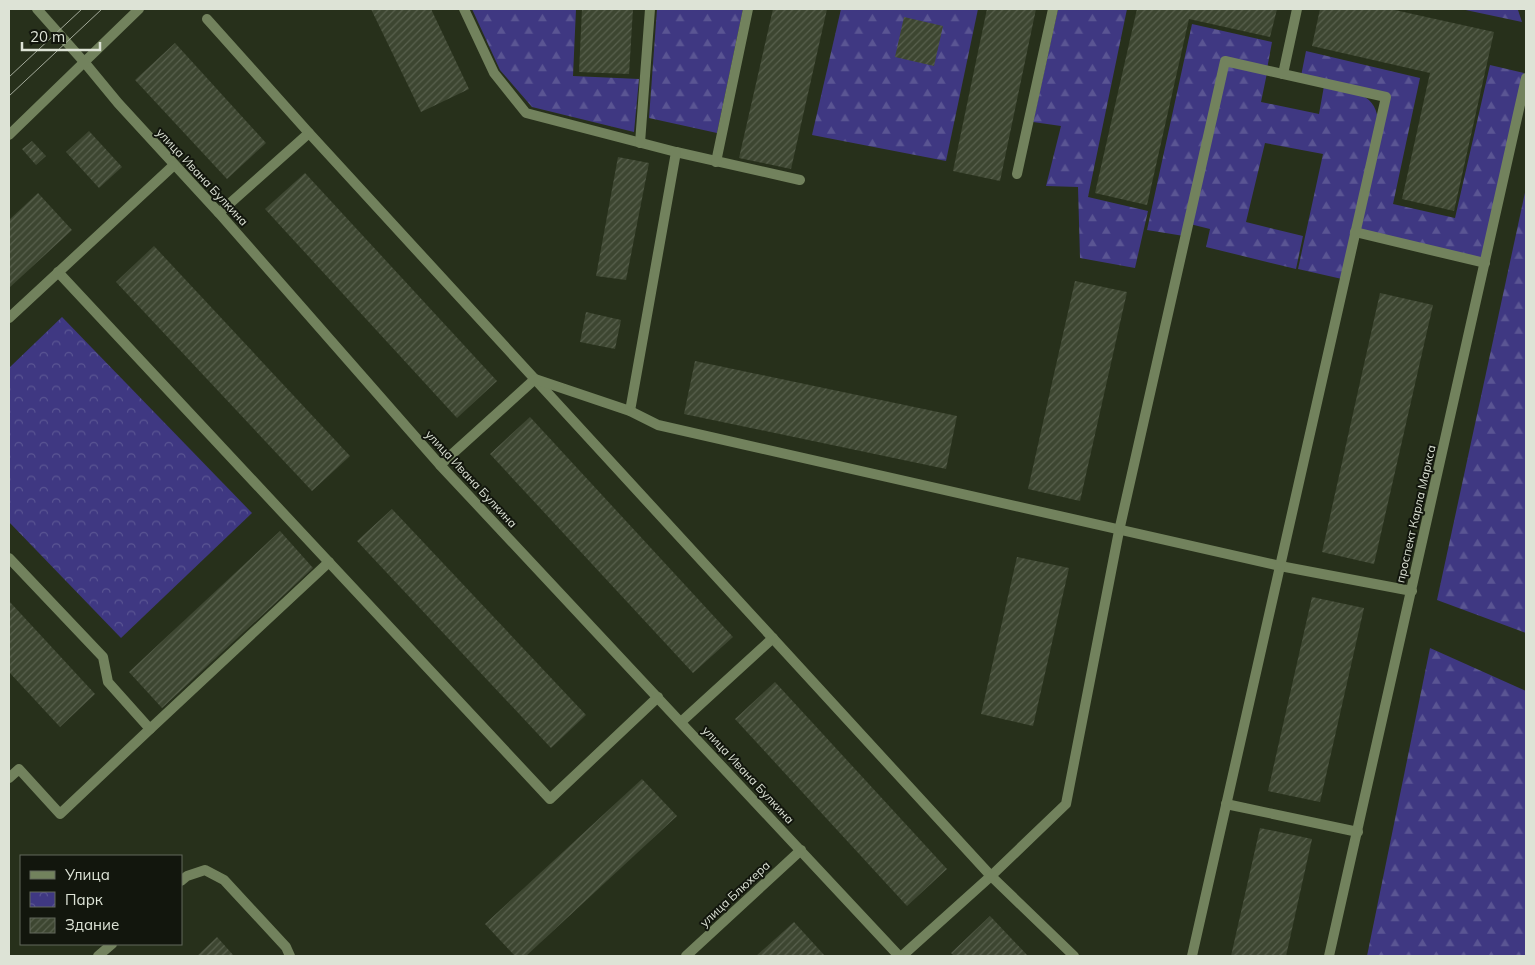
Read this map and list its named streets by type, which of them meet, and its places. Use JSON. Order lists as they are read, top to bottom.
{
  "streets": {
    "street": ["улица Ивана Булкина", "проспект Карла Маркса", "улица Блюхера"]
  },
  "crossings": [
    ["улица Ивана Булкина", "улица Блюхера"]
  ],
  "legend": ["Улица", "Парк", "Здание"],
  "scale_bar": "20 m"
}
